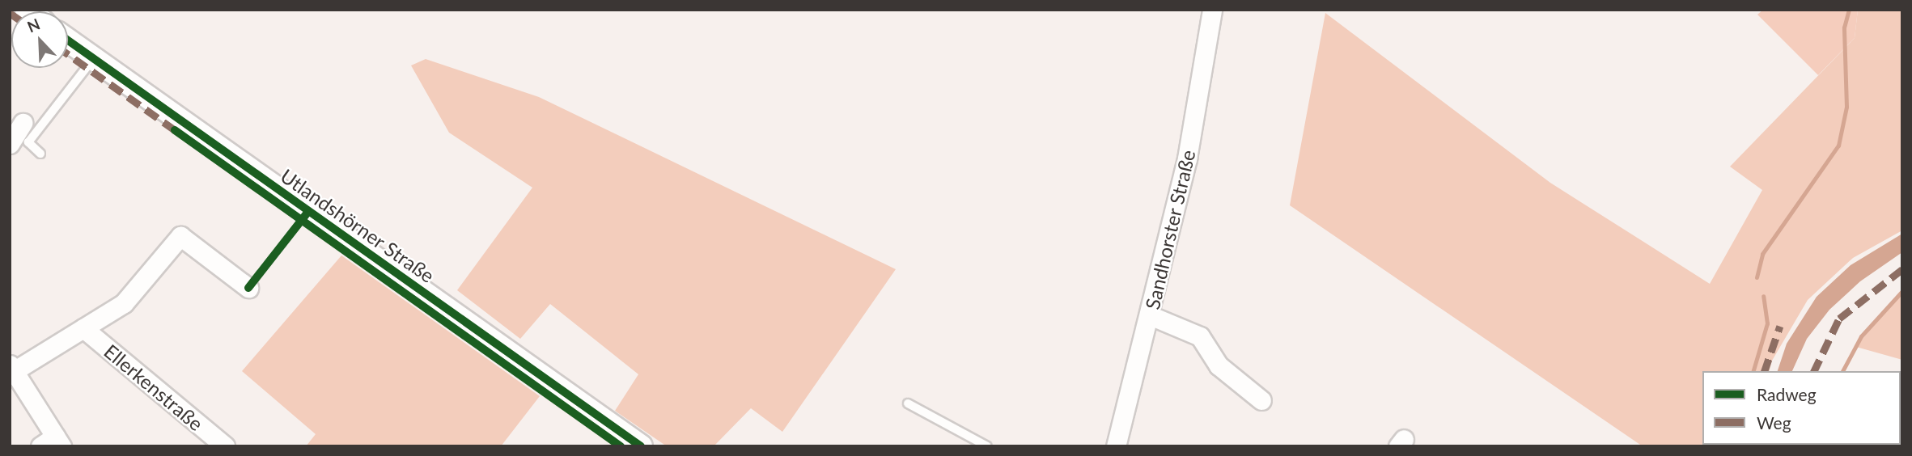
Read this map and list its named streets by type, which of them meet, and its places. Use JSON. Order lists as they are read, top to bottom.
{
  "streets": {
    "street": ["Utlandshörner Straße", "Sandhorster Straße", "Ellerkenstraße"]
  },
  "legend": ["Radweg", "Weg"],
  "north": "top left"
}
